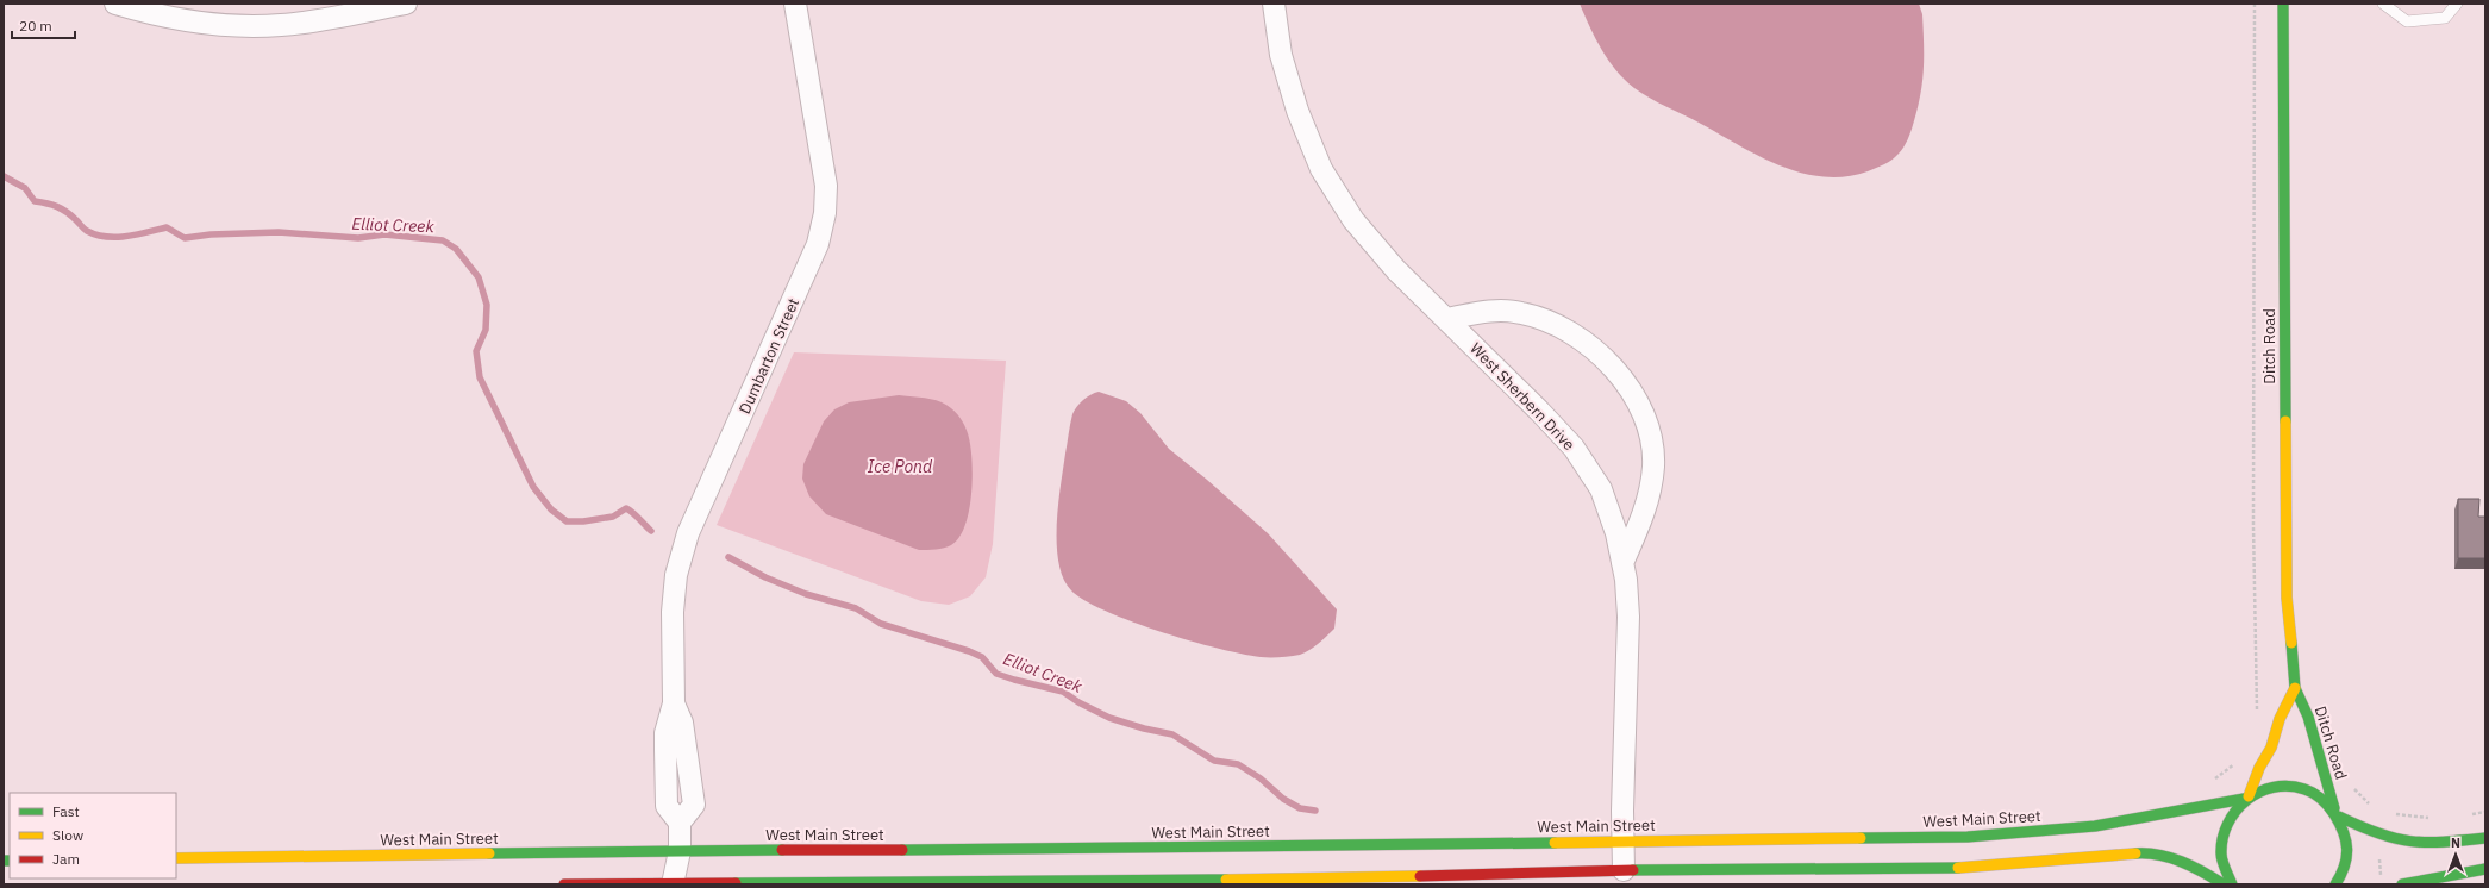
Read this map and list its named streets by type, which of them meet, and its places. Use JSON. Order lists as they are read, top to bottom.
{
  "streets": {
    "street": [
      "Ditch Road",
      "Dumbarton Street",
      "West Sherbern Drive",
      "West Main Street"
    ]
  },
  "crossings": [
    ["Dumbarton Street", "West Main Street"],
    ["West Sherbern Drive", "West Main Street"]
  ],
  "water": ["Elliot Creek", "Ice Pond"],
  "legend": ["Fast", "Slow", "Jam"],
  "scale_bar": "20 m",
  "north": "top"
}
